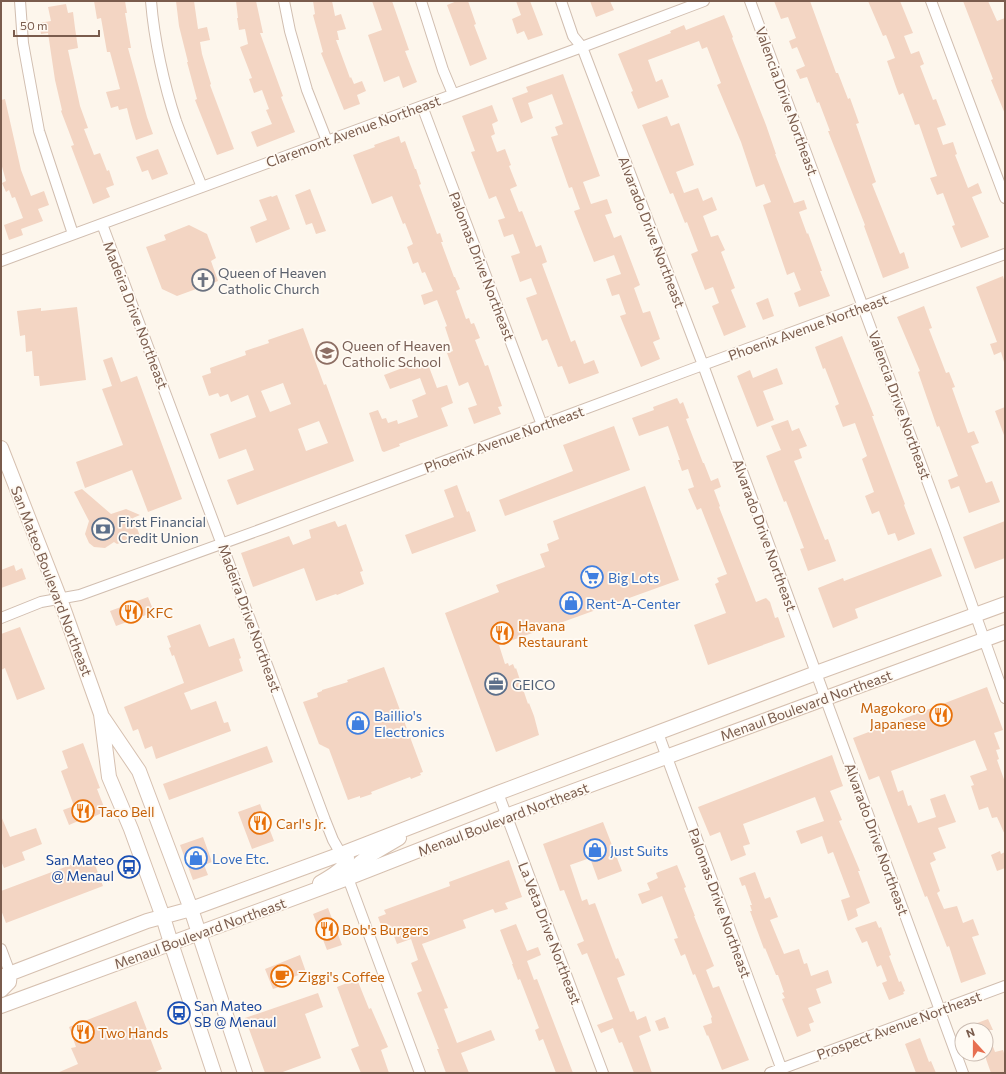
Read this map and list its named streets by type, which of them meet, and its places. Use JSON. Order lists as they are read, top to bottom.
{
  "streets": {
    "main road": ["San Mateo Boulevard Northeast", "Menaul Boulevard Northeast"],
    "street": [
      "Valencia Drive Northeast",
      "Claremont Avenue Northeast",
      "Alvarado Drive Northeast",
      "Palomas Drive Northeast",
      "Madeira Drive Northeast",
      "Phoenix Avenue Northeast",
      "La Veta Drive Northeast",
      "Prospect Avenue Northeast"
    ]
  },
  "crossings": [
    ["Valencia Drive Northeast", "Phoenix Avenue Northeast"],
    ["Valencia Drive Northeast", "Menaul Boulevard Northeast"],
    ["Claremont Avenue Northeast", "Alvarado Drive Northeast"],
    ["Claremont Avenue Northeast", "Palomas Drive Northeast"],
    ["Claremont Avenue Northeast", "Madeira Drive Northeast"],
    ["Alvarado Drive Northeast", "Phoenix Avenue Northeast"],
    ["Alvarado Drive Northeast", "Menaul Boulevard Northeast"],
    ["Alvarado Drive Northeast", "Prospect Avenue Northeast"],
    ["Palomas Drive Northeast", "Phoenix Avenue Northeast"],
    ["Palomas Drive Northeast", "Menaul Boulevard Northeast"],
    ["Palomas Drive Northeast", "Prospect Avenue Northeast"],
    ["Madeira Drive Northeast", "Phoenix Avenue Northeast"],
    ["Madeira Drive Northeast", "Menaul Boulevard Northeast"],
    ["Phoenix Avenue Northeast", "San Mateo Boulevard Northeast"],
    ["San Mateo Boulevard Northeast", "Menaul Boulevard Northeast"],
    ["Menaul Boulevard Northeast", "La Veta Drive Northeast"]
  ],
  "places": {
    "church": ["Queen of Heaven Catholic Church"],
    "school or university": ["Queen of Heaven Catholic School"],
    "bank": ["First Financial Credit Union"],
    "supermarket": ["Big Lots"],
    "shop": [
      "Rent-A-Center",
      "Baillio's Electronics",
      "Just Suits",
      "Love Etc."
    ],
    "restaurant": [
      "KFC",
      "Havana Restaurant",
      "Magokoro Japanese",
      "Taco Bell",
      "Carl's Jr.",
      "Bob's Burgers",
      "Two Hands"
    ],
    "office": ["GEICO"],
    "bus stop": ["San Mateo @ Menaul", "San Mateo SB @ Menaul"],
    "cafe": ["Ziggi's Coffee"]
  },
  "scale_bar": "50 m",
  "north": "top"
}
